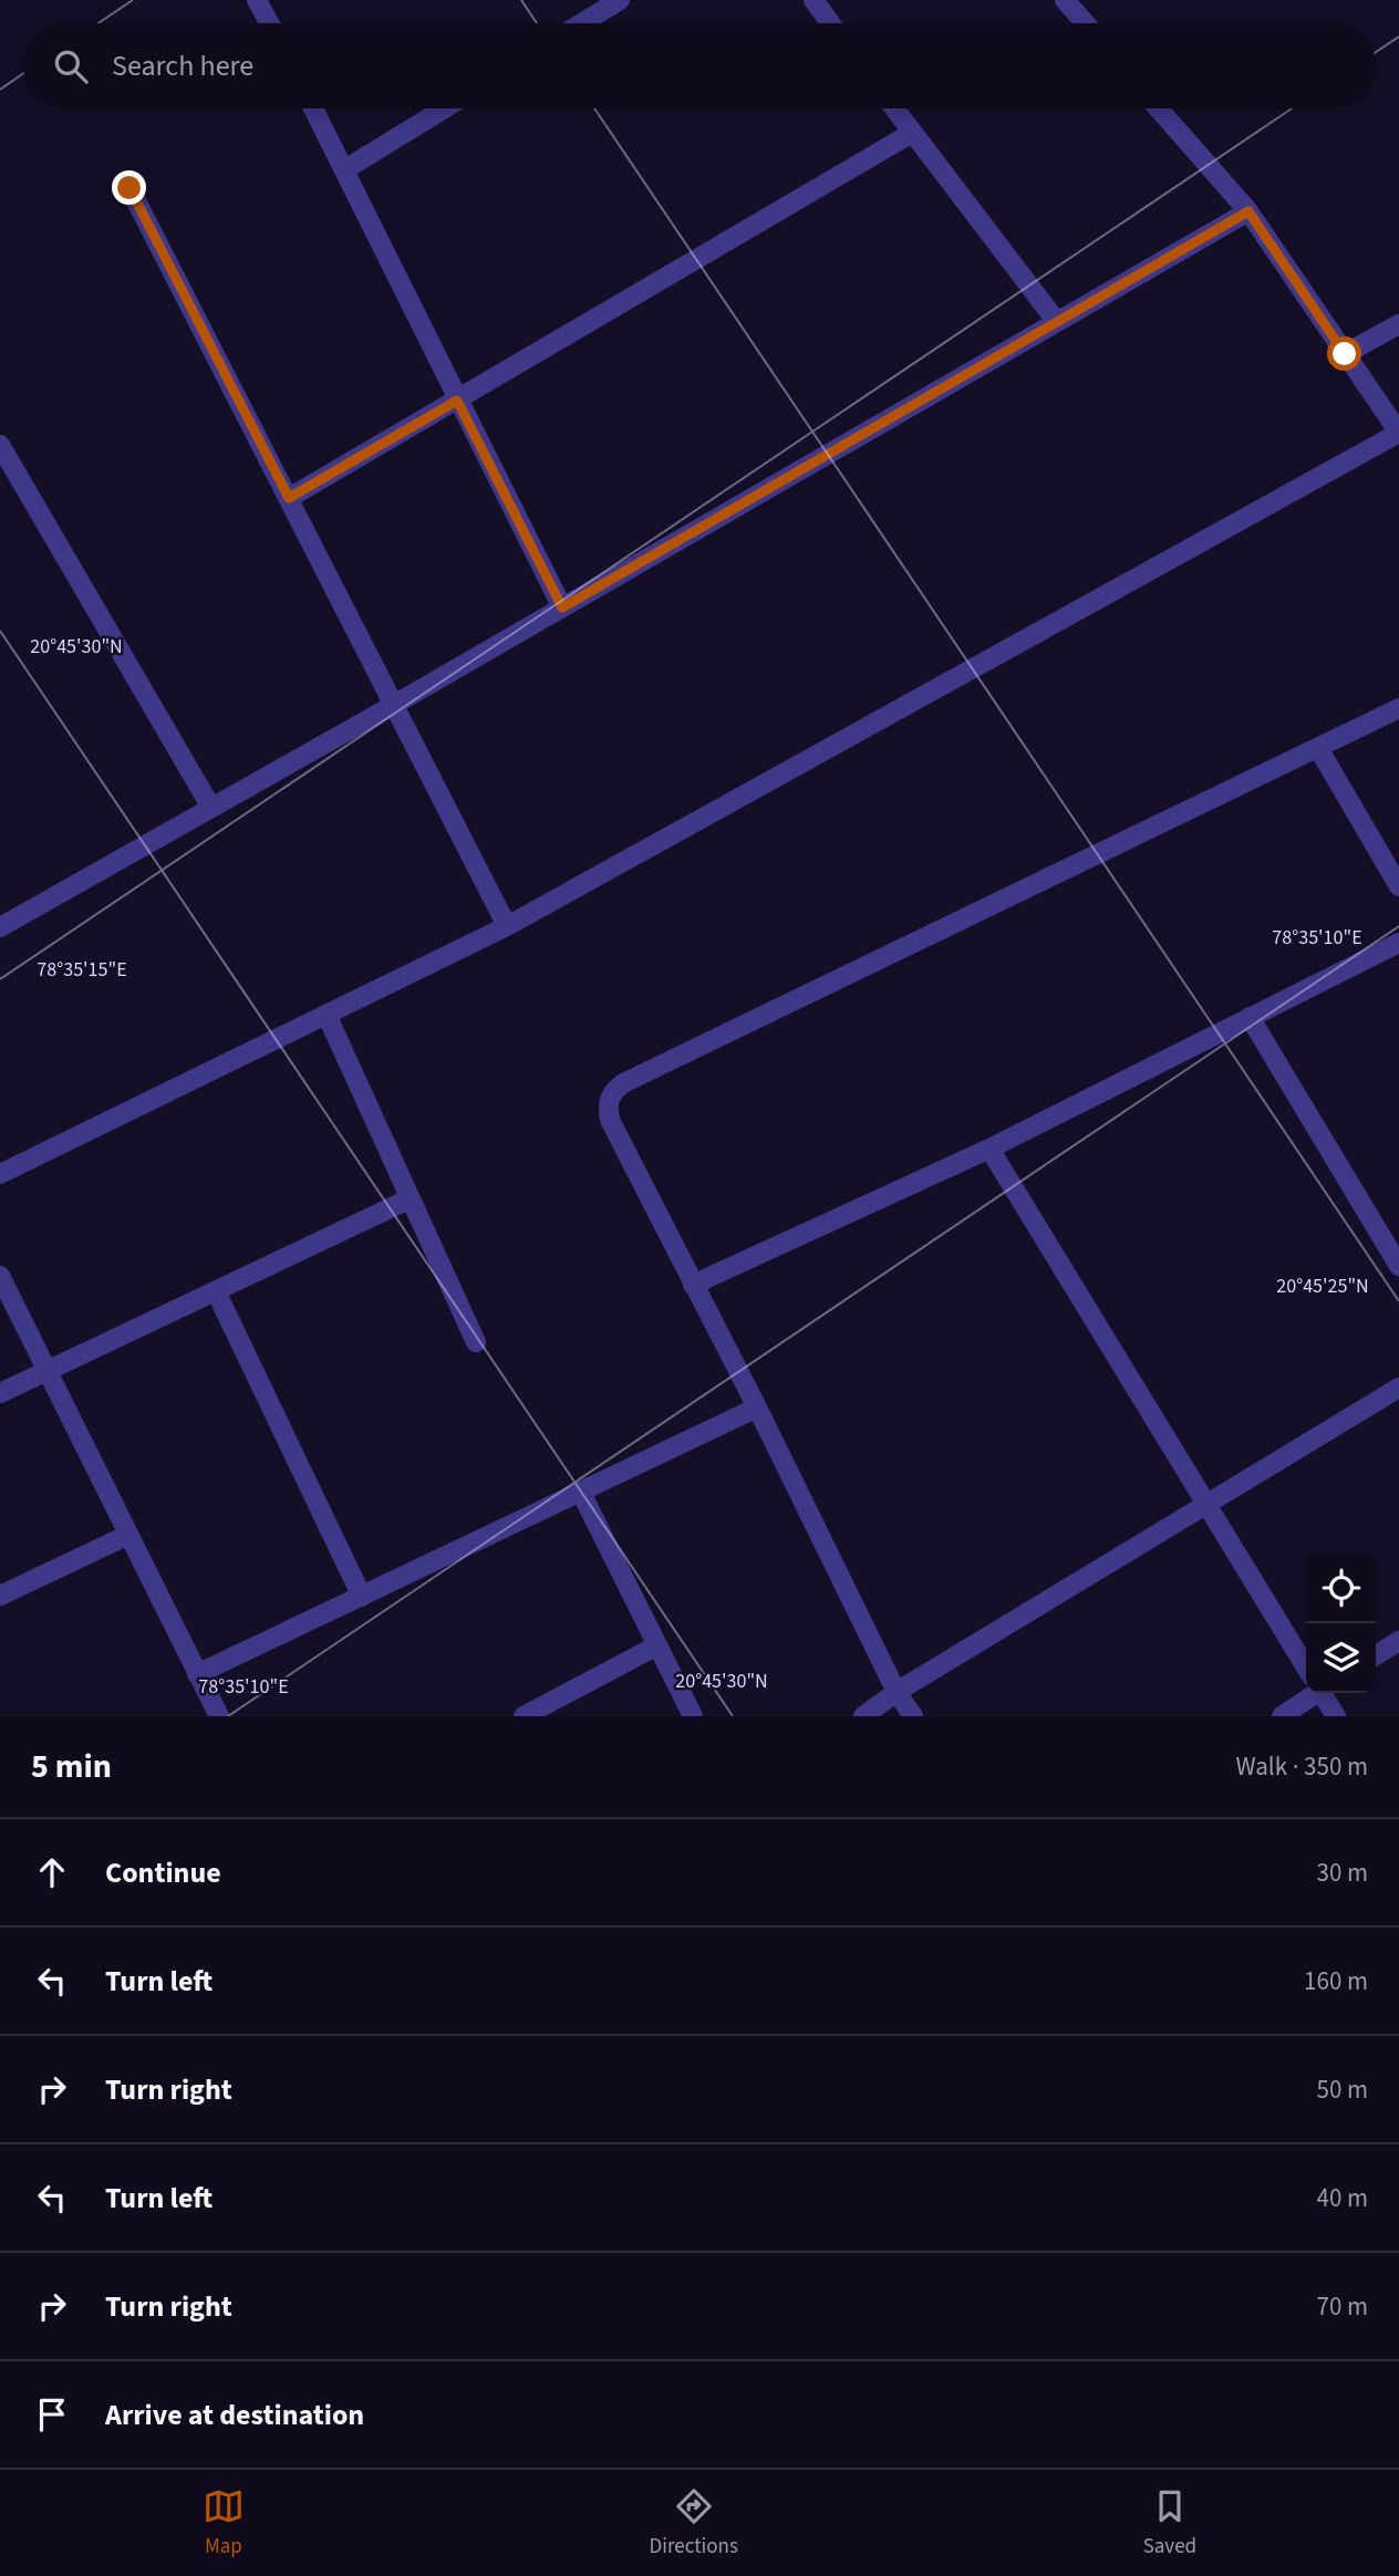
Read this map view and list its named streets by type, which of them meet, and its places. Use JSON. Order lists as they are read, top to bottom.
{
  "page": {
    "search": "Search here",
    "heading": ["5 min", "Walk · 350 m"],
    "list": [
      ["Continue", "30 m"],
      ["Turn left", "160 m"],
      ["Turn right", "50 m"],
      ["Turn left", "40 m"],
      ["Turn right", "70 m"],
      "Arrive at destination"
    ],
    "nav": ["Map", "Directions", "Saved"]
  },
  "coordinates": [
    "20°45'30\"N",
    "78°35'10\"E",
    "78°35'15\"E",
    "20°45'25\"N"
  ]
}
